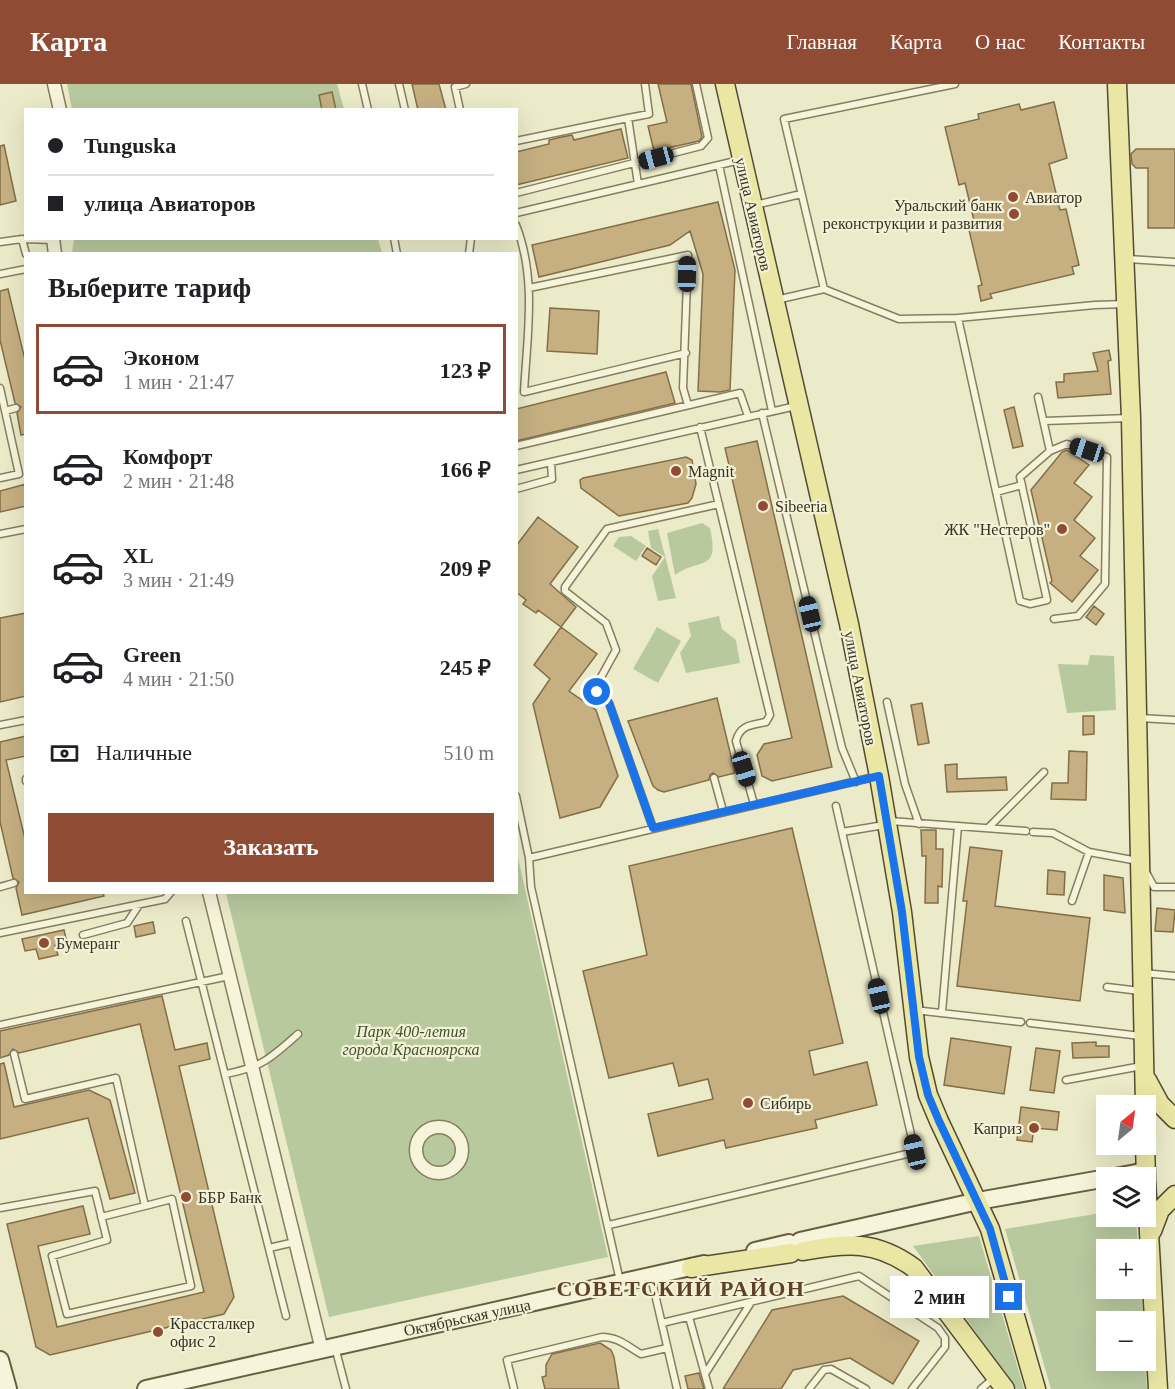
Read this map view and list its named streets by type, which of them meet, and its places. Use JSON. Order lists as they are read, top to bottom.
{
  "streets": {
    "main road": ["улица Авиаторов"],
    "street": ["Октябрьская улица"]
  },
  "districts": ["СОВЕТСКИЙ РАЙОН"],
  "parks": ["Парк 400-летия города Красноярска"],
  "places": [
    "Авиатор",
    "Уральский банк реконструкции и развития",
    "Magnit",
    "Sibeeria",
    "ЖК \"Нестеров\"",
    "Бумеранг",
    "Сибирь",
    "Каприз",
    "ББР Банк",
    "Крассталкер офис 2"
  ],
  "north": "top right",
  "page": {
    "header": "Карта",
    "nav": [
      "Главная",
      "Карта",
      "О нас",
      "Контакты"
    ],
    "banner": ["Tunguska", "улица Авиаторов"],
    "heading": "Выберите тариф",
    "list": [
      {
        "name": "Эконом",
        "note": "1 мин · 21:47",
        "value": "123 ₽"
      },
      {
        "name": "Комфорт",
        "note": "2 мин · 21:48",
        "value": "166 ₽"
      },
      {
        "name": "XL",
        "note": "3 мин · 21:49",
        "value": "209 ₽"
      },
      {
        "name": "Green",
        "note": "4 мин · 21:50",
        "value": "245 ₽"
      }
    ],
    "pay": ["Наличные", "510 m"],
    "buttons": "Заказать",
    "map_buttons": ["+", "−"],
    "bubble": "2 мин"
  }
}
